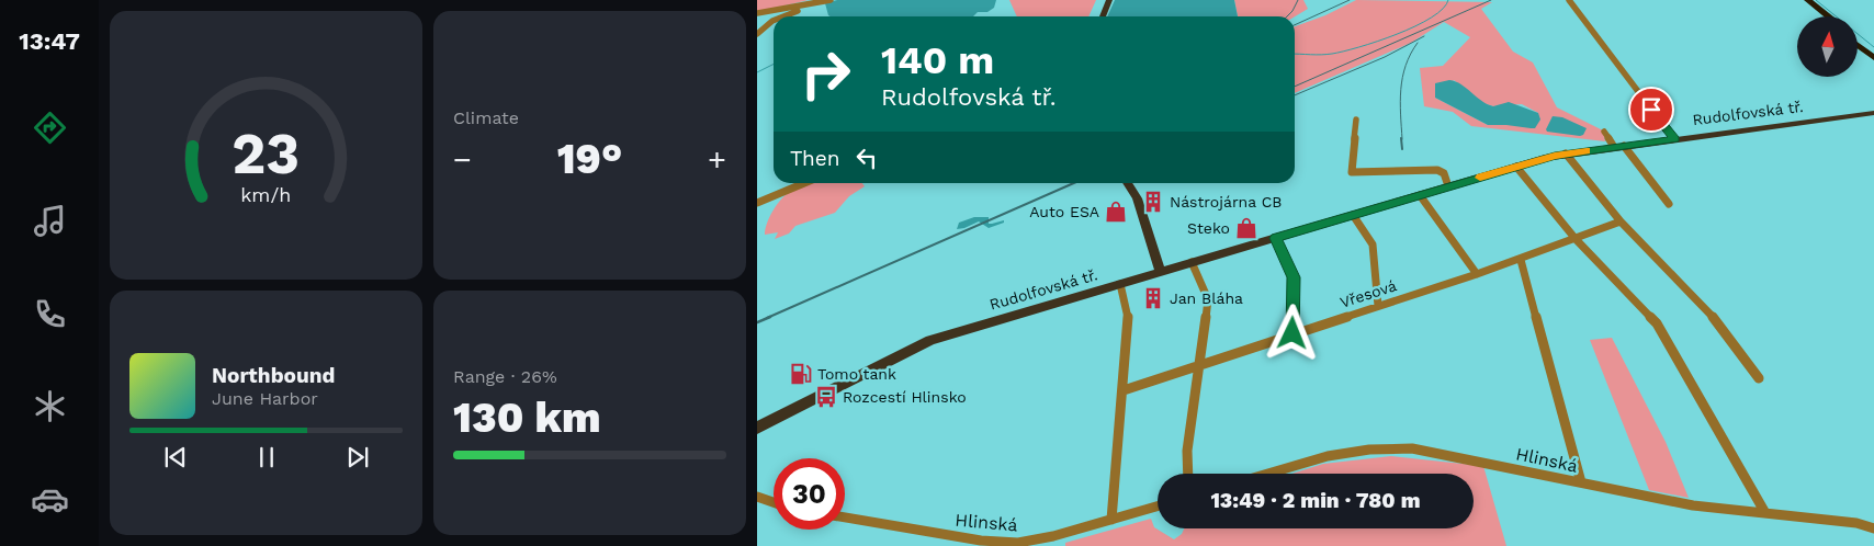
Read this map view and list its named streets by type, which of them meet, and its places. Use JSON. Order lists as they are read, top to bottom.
{
  "streets": {
    "main road": ["Rudolfovská tř."],
    "street": ["Vřesová", "Hlinská"]
  },
  "places": {
    "building": ["Nástrojárna CB", "Jan Bláha"],
    "shop": ["Auto ESA", "Steko"],
    "fuel station": ["Tomo tank"],
    "bus stop": ["Rozcestí Hlinsko"]
  },
  "north": "top",
  "page": {
    "tabs": "13:47",
    "tile": [
      "Climate",
      ["Range · 26%", "130 km"]
    ],
    "turn": ["140 m", "Rudolfovská tř."],
    "then": "Then",
    "heat": ["−", "19°", "+"],
    "song": ["Northbound", "June Harbor"],
    "limit": "30",
    "trip": "13:49 · 2 min · 780 m",
    "gauge": ["23", "km/h"]
  }
}
